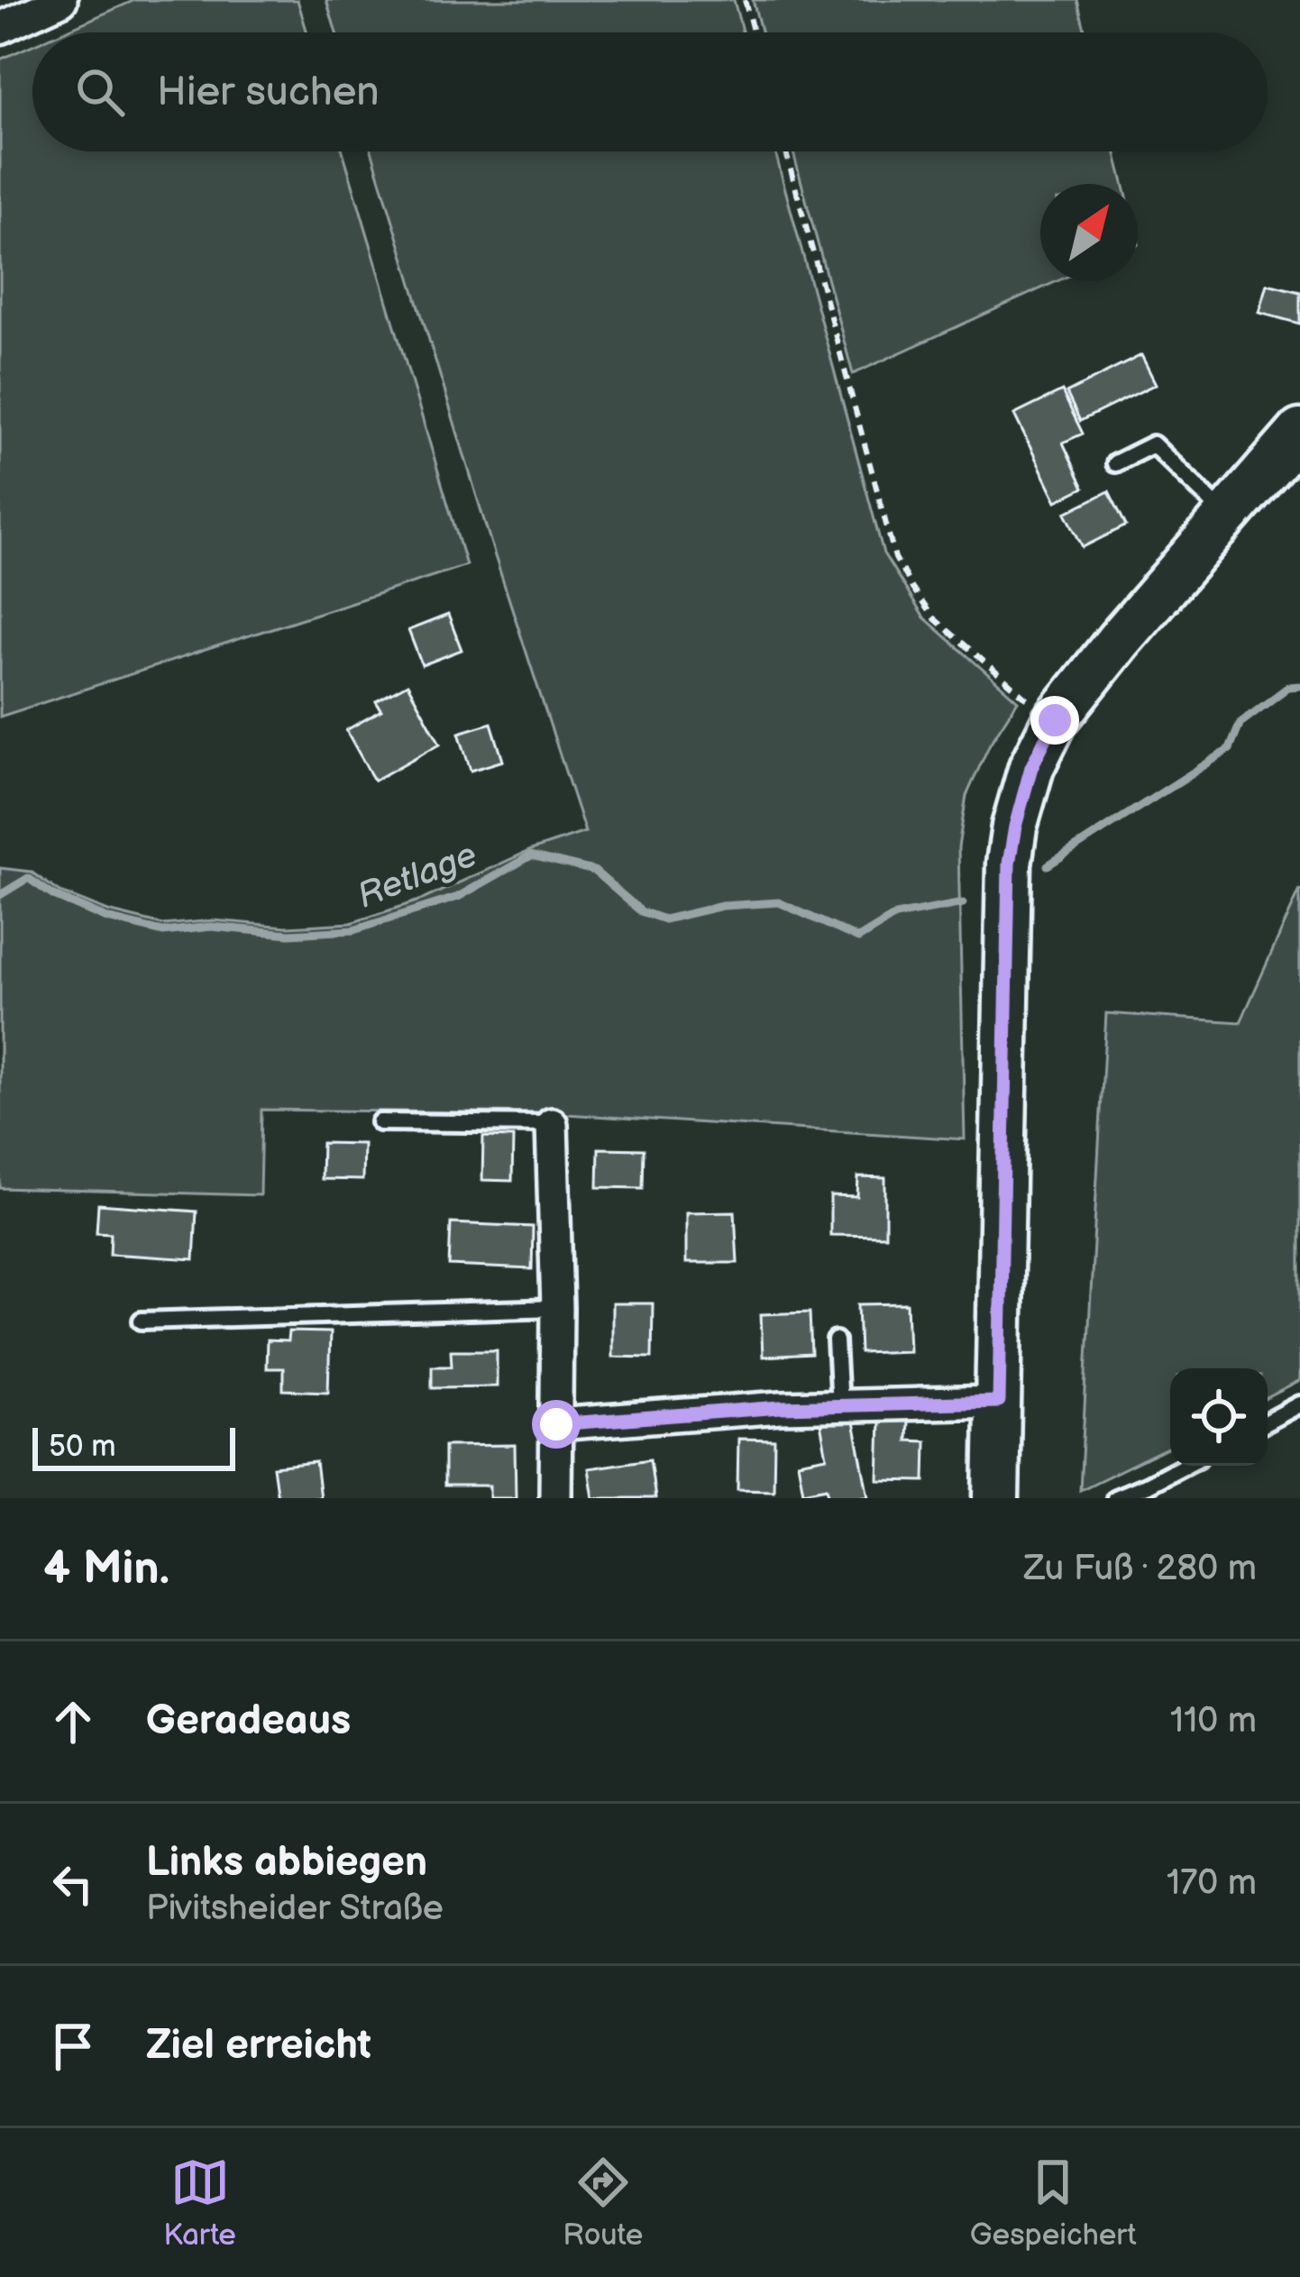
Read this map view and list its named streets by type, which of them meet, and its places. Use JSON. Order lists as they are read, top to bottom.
{
  "water": ["Retlage"],
  "scale_bar": "50 m",
  "north": "top right",
  "page": {
    "search": "Hier suchen",
    "scale": "50 m",
    "heading": ["4 Min.", "Zu Fuß · 280 m"],
    "list": [
      ["Geradeaus", "110 m"],
      ["Links abbiegen", "Pivitsheider Straße", "170 m"],
      "Ziel erreicht"
    ],
    "nav": ["Karte", "Route", "Gespeichert"]
  }
}
